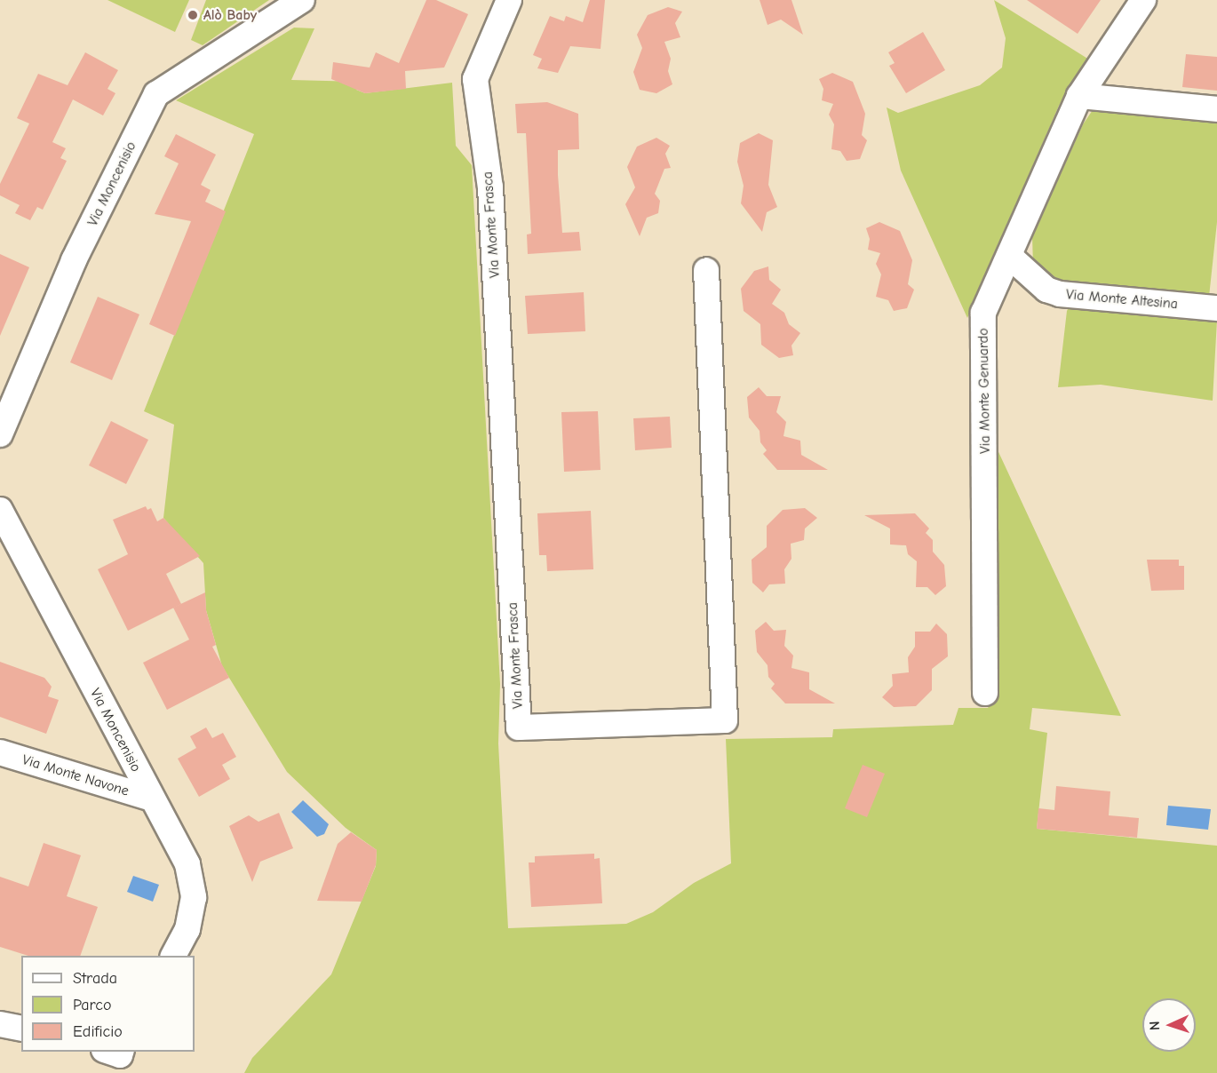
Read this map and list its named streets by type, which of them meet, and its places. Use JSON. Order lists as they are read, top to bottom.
{
  "streets": {
    "street": [
      "Via Moncenisio",
      "Via Monte Frasca",
      "Via Monte Altesina",
      "Via Monte Genuardo",
      "Via Monte Navone"
    ]
  },
  "crossings": [
    ["Via Moncenisio", "Via Monte Navone"],
    ["Via Monte Altesina", "Via Monte Genuardo"]
  ],
  "places": ["Alò Baby"],
  "legend": ["Strada", "Parco", "Edificio"],
  "north": "left"
}
